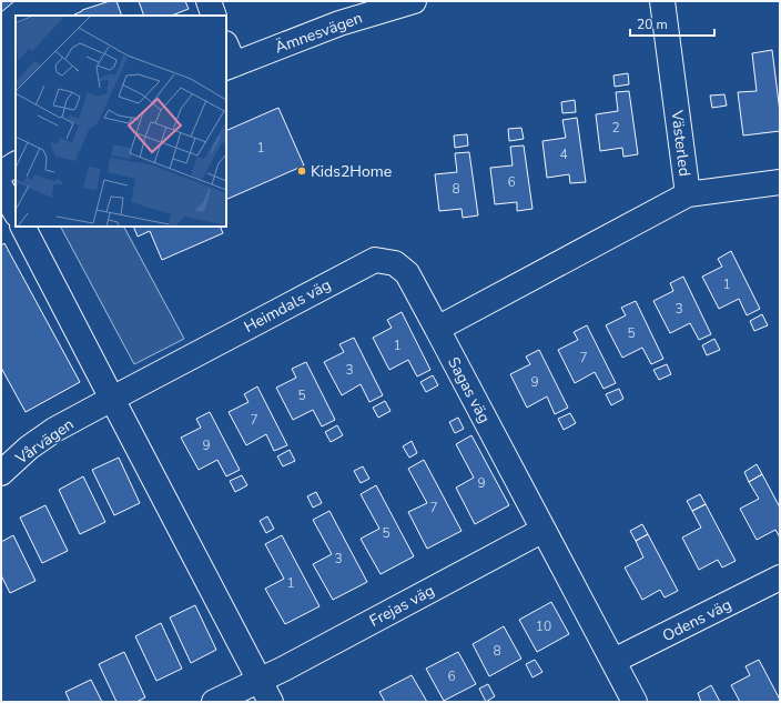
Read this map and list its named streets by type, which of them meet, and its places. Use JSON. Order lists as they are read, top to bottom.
{
  "streets": {
    "street": [
      "Ämnesvägen",
      "Västerled",
      "Heimdals väg",
      "Sagas väg",
      "Vårvägen",
      "Frejas väg",
      "Odens väg"
    ]
  },
  "crossings": [
    ["Heimdals väg", "Sagas väg"],
    ["Heimdals väg", "Vårvägen"],
    ["Sagas väg", "Frejas väg"],
    ["Sagas väg", "Odens väg"]
  ],
  "places": ["Kids2Home"],
  "house_numbers": [
    "2",
    "1",
    "4",
    "6",
    "8",
    "1",
    "3",
    "5",
    "1",
    "7",
    "3",
    "9",
    "5",
    "7",
    "9",
    "9",
    "7",
    "5",
    "3",
    "1",
    "10",
    "8",
    "6"
  ],
  "scale_bar": "20 m"
}
